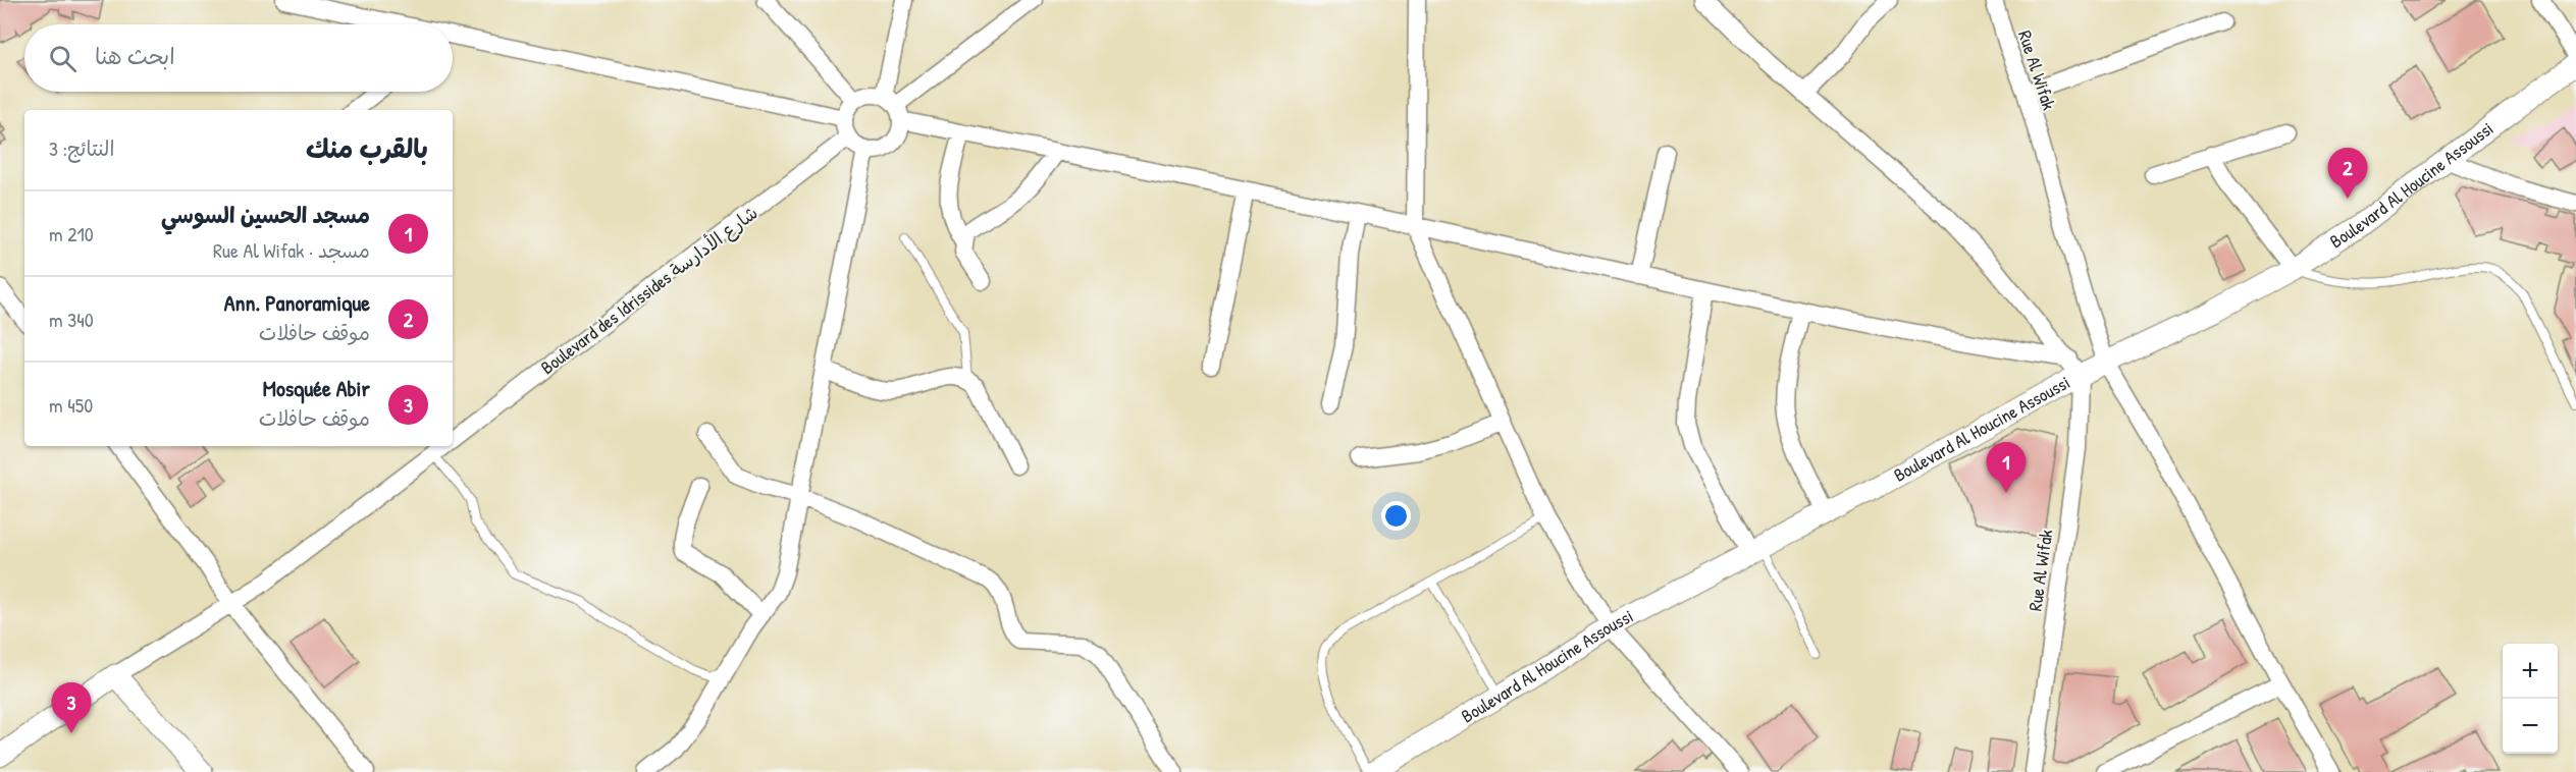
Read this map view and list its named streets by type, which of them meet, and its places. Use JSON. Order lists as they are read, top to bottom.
{
  "streets": {
    "street": ["Rue Al Wifak", "Boulevard Al Houcine Assoussi", "Boulevard des Idrissides شارع الأدارسة"]
  },
  "crossings": [
    ["Rue Al Wifak", "Boulevard Al Houcine Assoussi"]
  ],
  "page": {
    "search": "ابحث هنا",
    "heading": ["بالقرب منك", "النتائج: 3"],
    "pins": ["2", "1", "3"],
    "list": [
      {
        "mark": "1",
        "name": "مسجد الحسين السوسي",
        "note": "مسجد · Rue Al Wifak",
        "value": "210 m"
      },
      {
        "mark": "2",
        "name": "Ann. Panoramique",
        "note": "موقف حافلات",
        "value": "340 m"
      },
      {
        "mark": "3",
        "name": "Mosquée Abir",
        "note": "موقف حافلات",
        "value": "450 m"
      }
    ],
    "map_buttons": ["+", "−"]
  }
}
